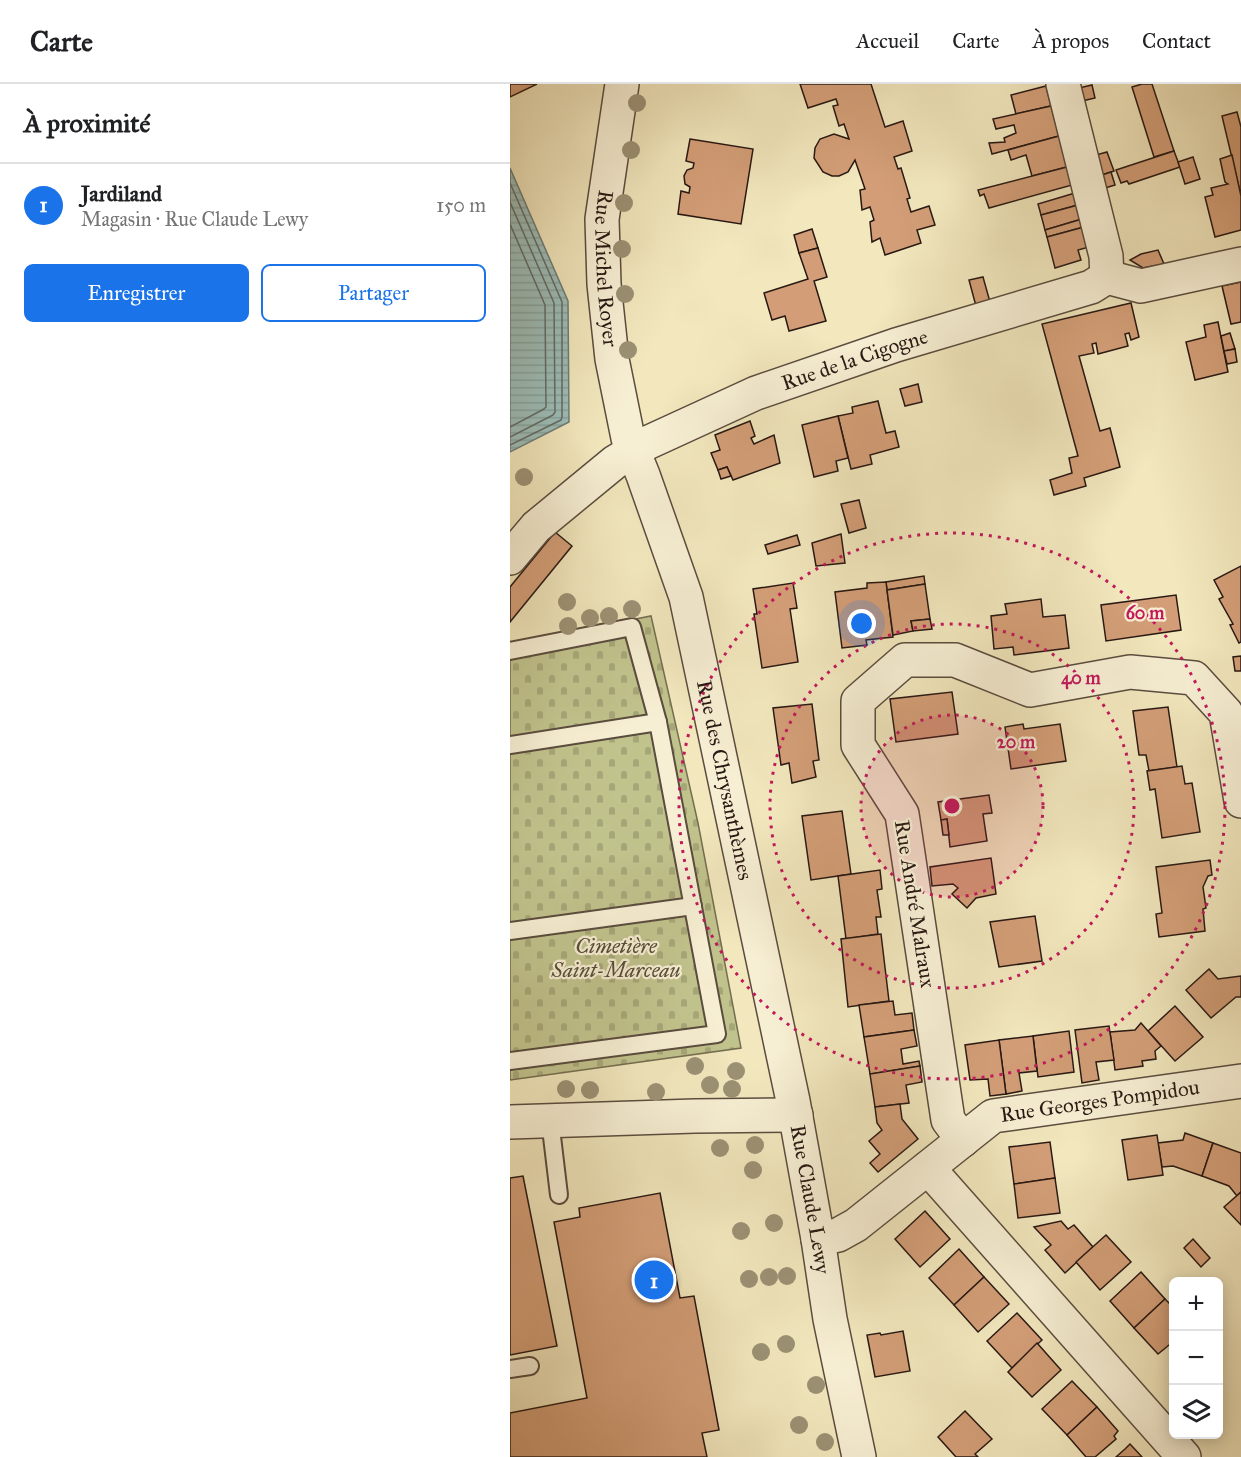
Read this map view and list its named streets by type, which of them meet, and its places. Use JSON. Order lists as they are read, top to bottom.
{
  "streets": {
    "street": [
      "Rue Michel Royer",
      "Rue de la Cigogne",
      "Rue des Chrysanthèmes",
      "Rue André Malraux",
      "Rue Georges Pompidou",
      "Rue Claude Lewy"
    ]
  },
  "crossings": [
    ["Rue Michel Royer", "Rue de la Cigogne"],
    ["Rue Michel Royer", "Rue des Chrysanthèmes"],
    ["Rue de la Cigogne", "Rue des Chrysanthèmes"],
    ["Rue des Chrysanthèmes", "Rue Claude Lewy"],
    ["Rue André Malraux", "Rue Georges Pompidou"],
    ["Rue Georges Pompidou", "Rue Claude Lewy"]
  ],
  "parks": ["Cimetière Saint-Marceau"],
  "page": {
    "header": "Carte",
    "nav": [
      "Accueil",
      "Carte",
      "À propos",
      "Contact"
    ],
    "heading": "À proximité",
    "list": [
      {
        "mark": "1",
        "name": "Jardiland",
        "note": "Magasin · Rue Claude Lewy",
        "value": "150 m"
      }
    ],
    "buttons": ["Enregistrer", "Partager"],
    "pins": "1",
    "map_buttons": ["+", "−"]
  },
  "rings": ["60 m", "40 m", "20 m"]
}
